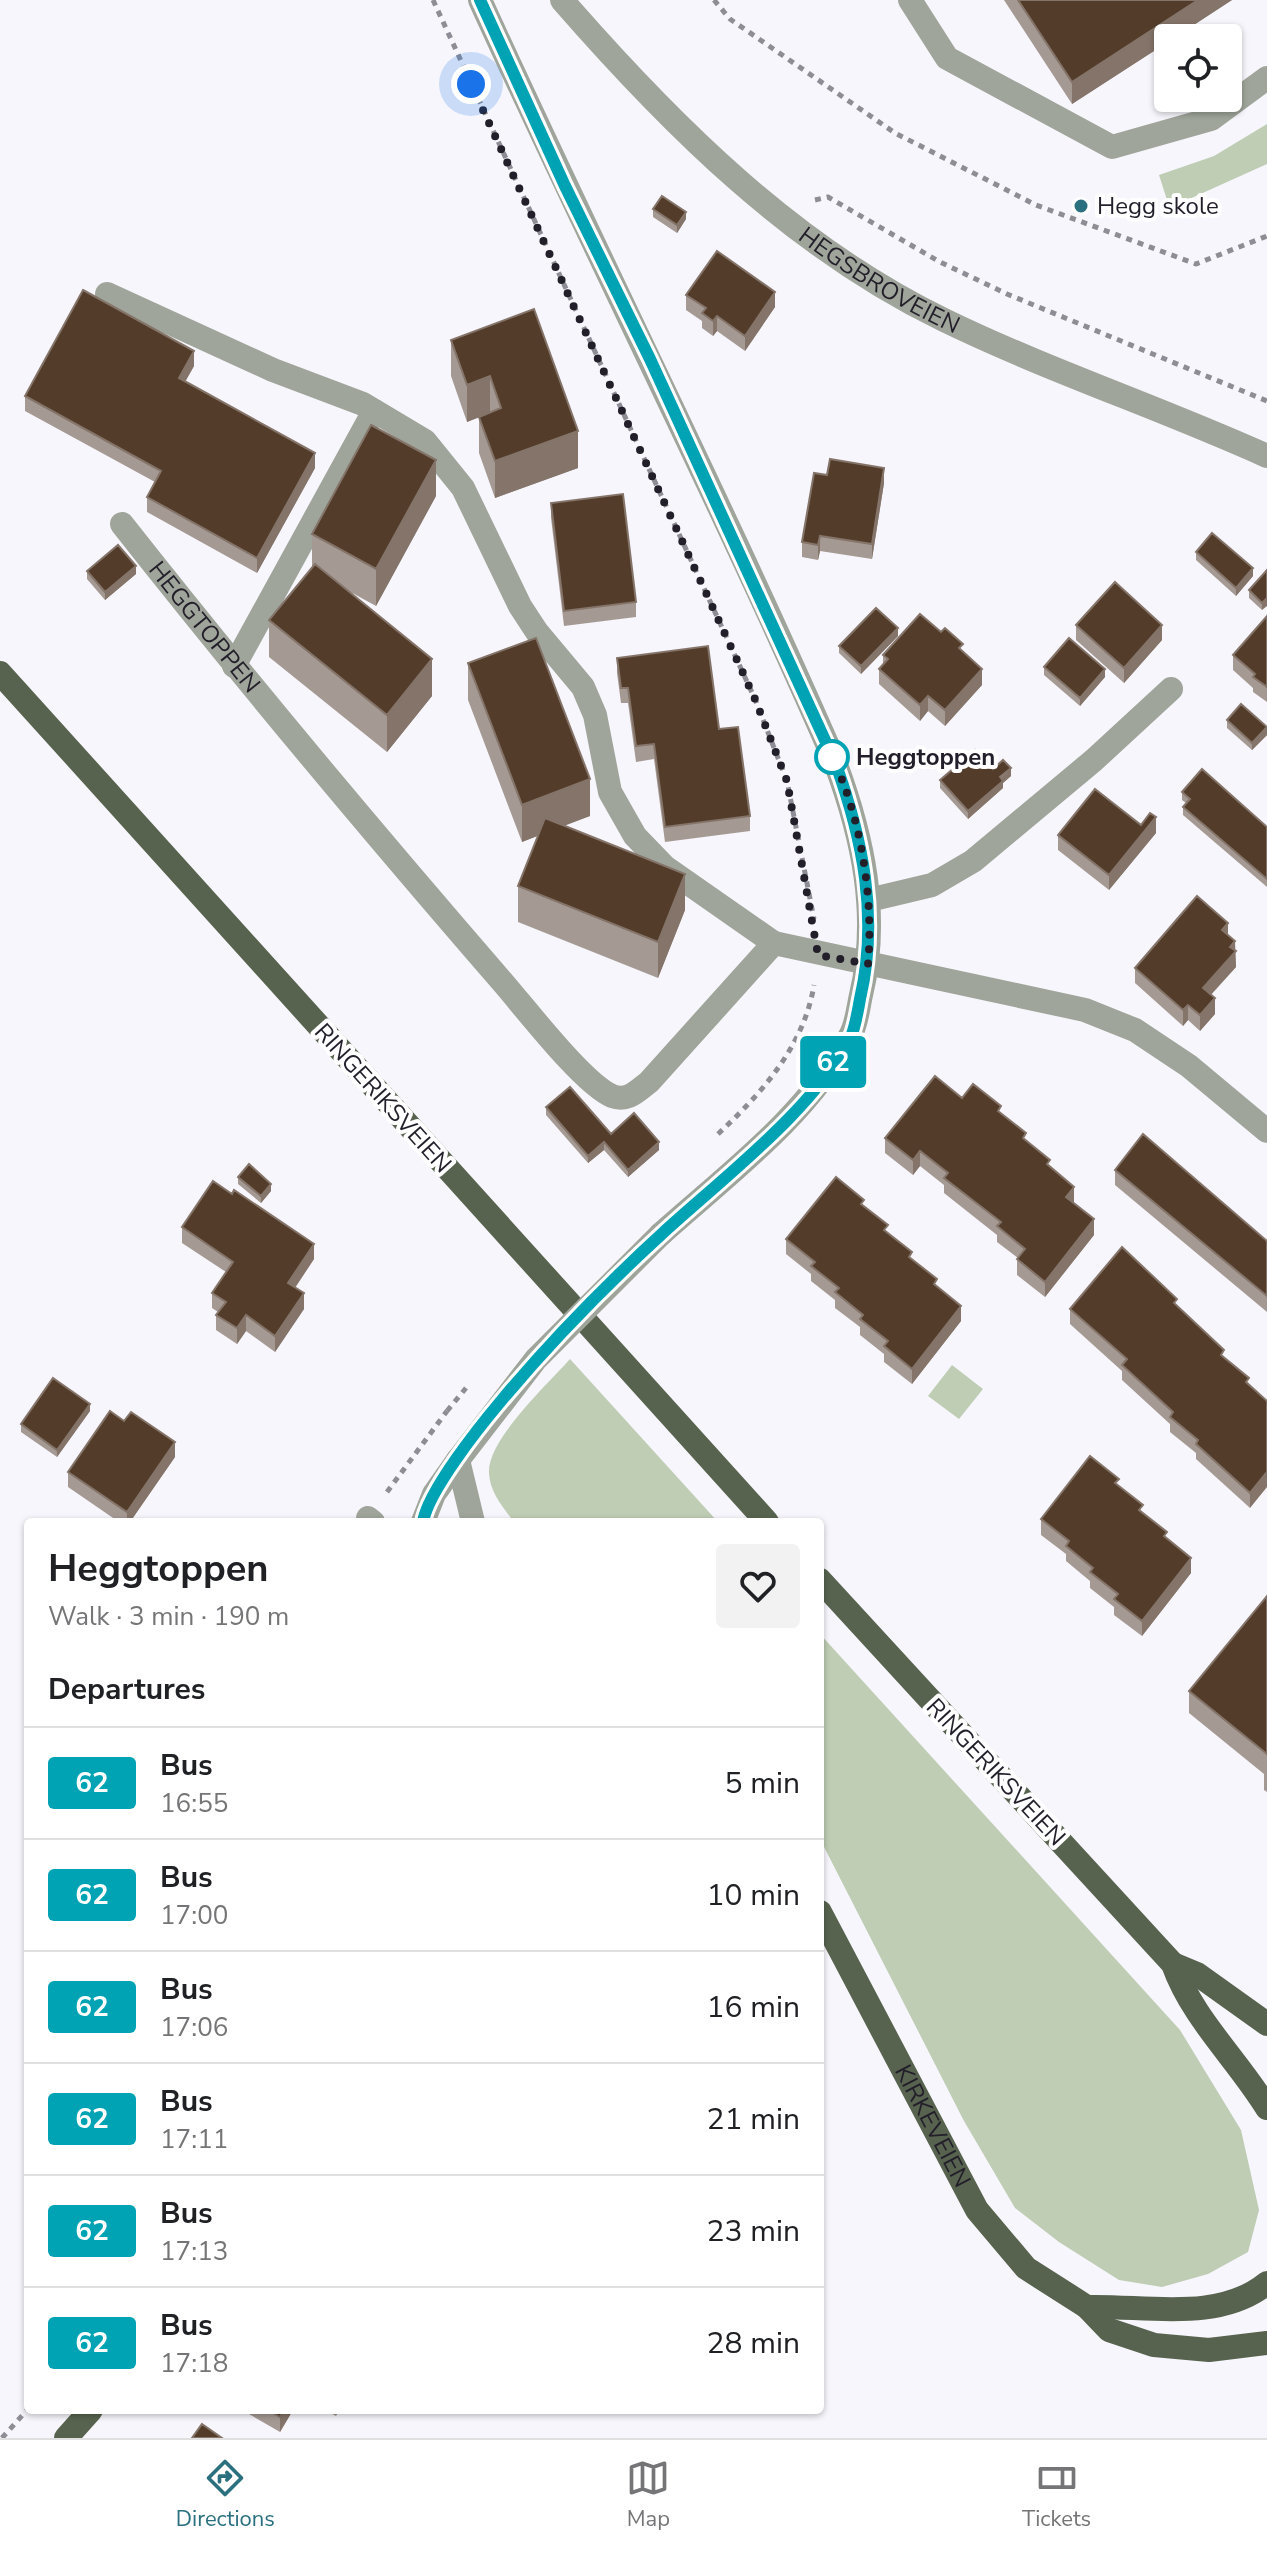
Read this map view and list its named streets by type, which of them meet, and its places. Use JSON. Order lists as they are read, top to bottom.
{
  "streets": {
    "main road": ["RINGERIKSVEIEN", "KIRKEVEIEN"],
    "street": ["HEGSBROVEIEN", "HEGGTOPPEN"]
  },
  "places": ["Hegg skole", "Heggtoppen"],
  "lines": ["bus line 62"],
  "page": {
    "on_map": "62",
    "heading": [
      ["Heggtoppen", "Walk · 3 min · 190 m"],
      "Departures"
    ],
    "list": [
      {
        "mark": "62",
        "name": "Bus",
        "note": "16:55",
        "value": "5 min"
      },
      {
        "mark": "62",
        "name": "Bus",
        "note": "17:00",
        "value": "10 min"
      },
      {
        "mark": "62",
        "name": "Bus",
        "note": "17:06",
        "value": "16 min"
      },
      {
        "mark": "62",
        "name": "Bus",
        "note": "17:11",
        "value": "21 min"
      },
      {
        "mark": "62",
        "name": "Bus",
        "note": "17:13",
        "value": "23 min"
      },
      {
        "mark": "62",
        "name": "Bus",
        "note": "17:18",
        "value": "28 min"
      }
    ],
    "tabs": ["Directions", "Map", "Tickets"]
  }
}
